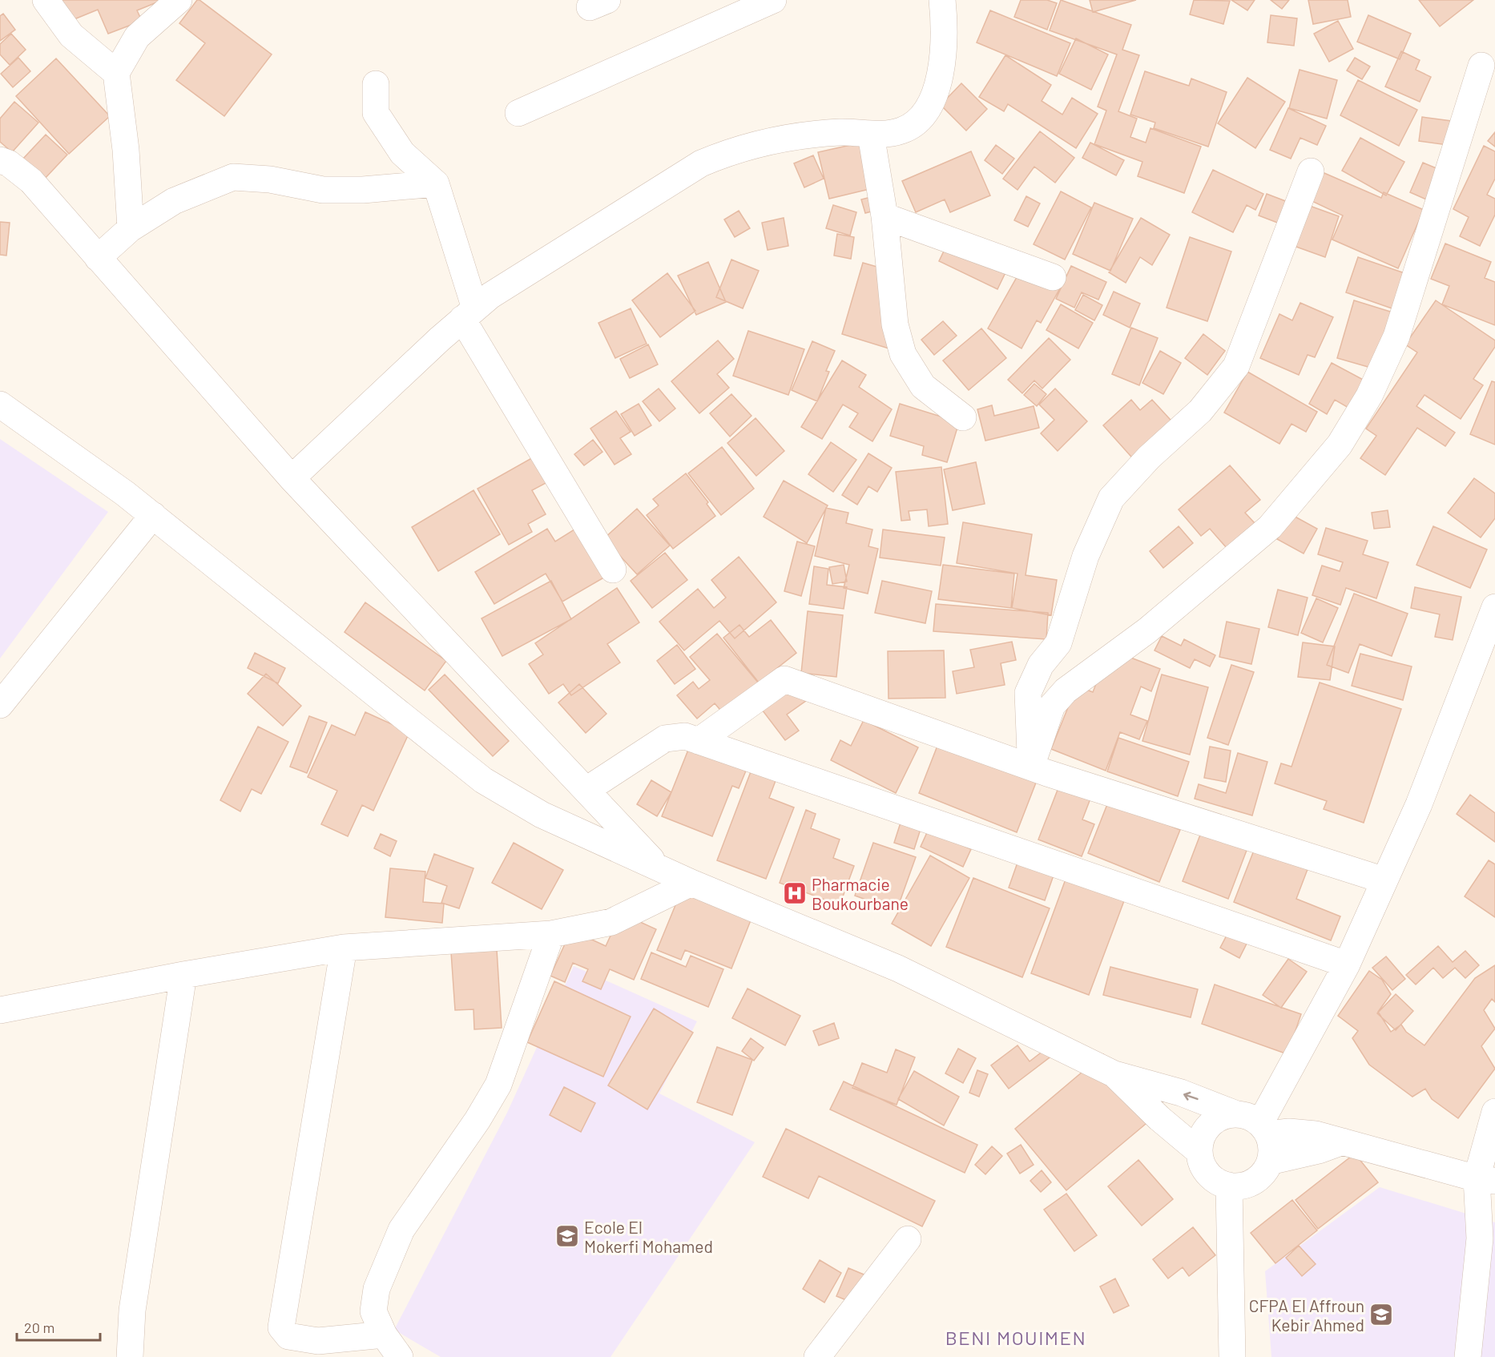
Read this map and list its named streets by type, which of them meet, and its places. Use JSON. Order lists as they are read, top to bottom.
{
  "districts": ["BENI MOUIMEN"],
  "places": {
    "hospital": ["Pharmacie Boukourbane"],
    "school or university": ["Ecole El Mokerfi Mohamed", "CFPA El Affroun Kebir Ahmed"]
  },
  "scale_bar": "20 m"
}
